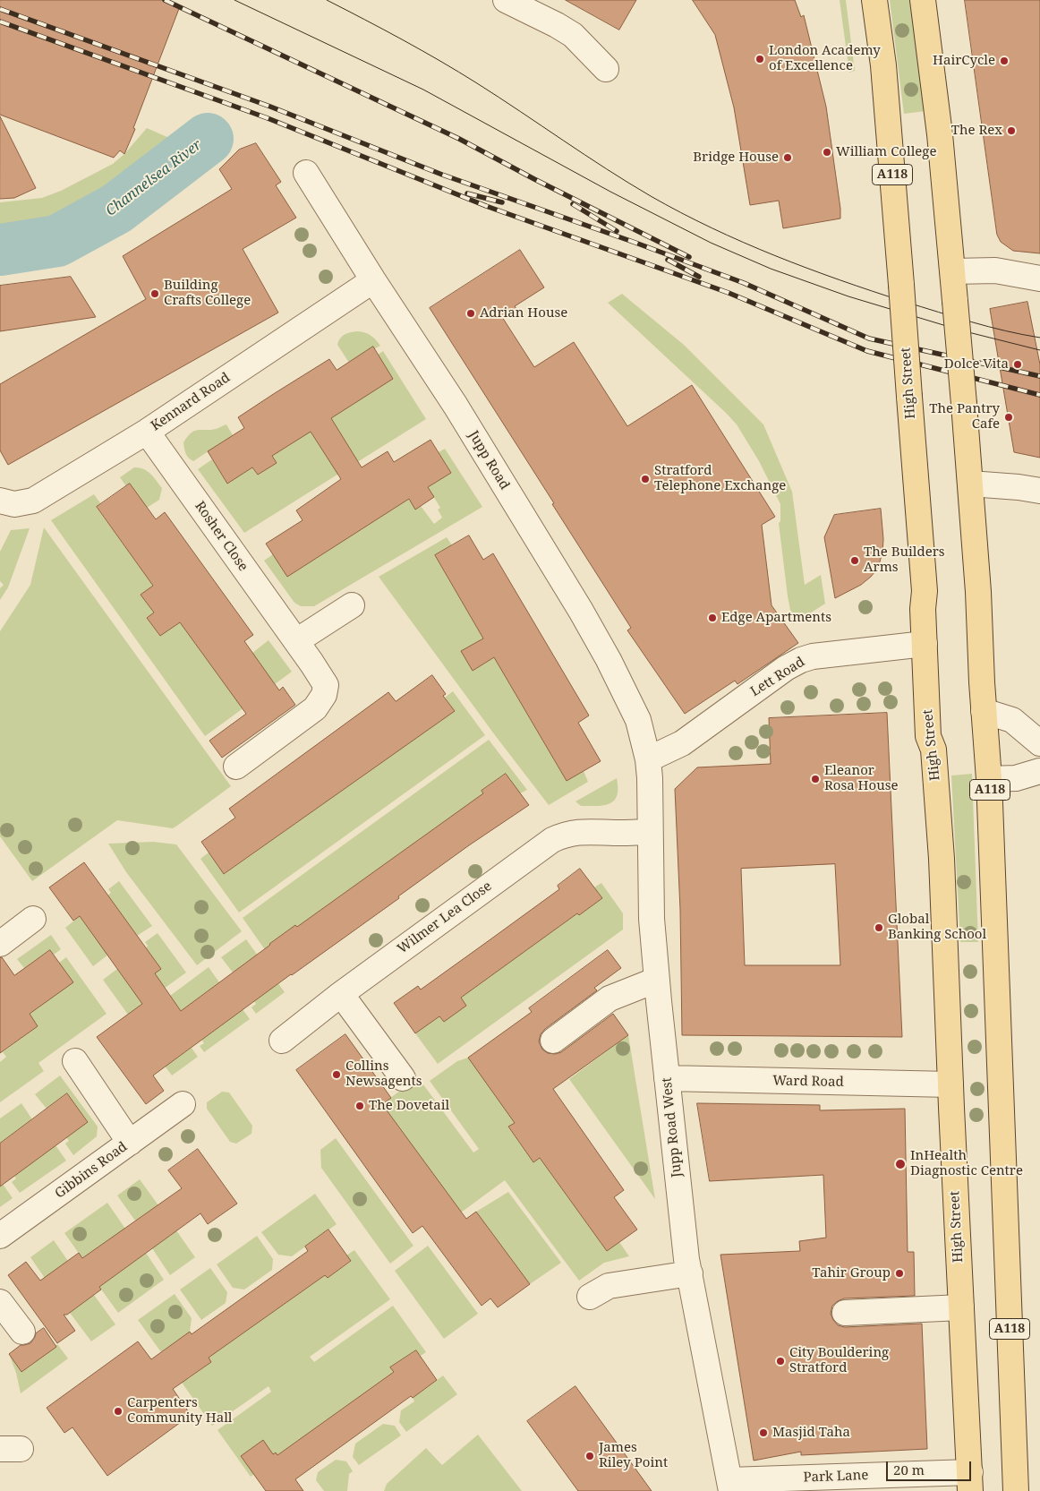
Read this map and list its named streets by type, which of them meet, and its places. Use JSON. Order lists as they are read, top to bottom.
{
  "streets": {
    "main road": ["A118", "High Street"],
    "street": [
      "Kennard Road",
      "Jupp Road",
      "Rosher Close",
      "Lett Road",
      "Wilmer Lea Close",
      "Ward Road",
      "Jupp Road West",
      "Gibbins Road",
      "Park Lane"
    ]
  },
  "crossings": [
    ["High Street", "Lett Road"],
    ["High Street", "Ward Road"],
    ["High Street", "Park Lane"],
    ["Kennard Road", "Jupp Road"],
    ["Kennard Road", "Rosher Close"],
    ["Jupp Road", "Lett Road"],
    ["Jupp Road", "Jupp Road West"],
    ["Lett Road", "Jupp Road West"],
    ["Wilmer Lea Close", "Jupp Road West"],
    ["Ward Road", "Jupp Road West"],
    ["Jupp Road West", "Park Lane"]
  ],
  "water": ["Channelsea River"],
  "places": [
    "London Academy of Excellence",
    "HairCycle",
    "The Rex",
    "William College",
    "Bridge House",
    "Building Crafts College",
    "Adrian House",
    "Dolce Vita",
    "The Pantry Cafe",
    "Stratford Telephone Exchange",
    "The Builders Arms",
    "Edge Apartments",
    "Eleanor Rosa House",
    "Global Banking School",
    "Collins Newsagents",
    "The Dovetail",
    "InHealth Diagnostic Centre",
    "Tahir Group",
    "City Bouldering Stratford",
    "Carpenters Community Hall",
    "Masjid Taha",
    "James Riley Point"
  ],
  "scale_bar": "20 m"
}
